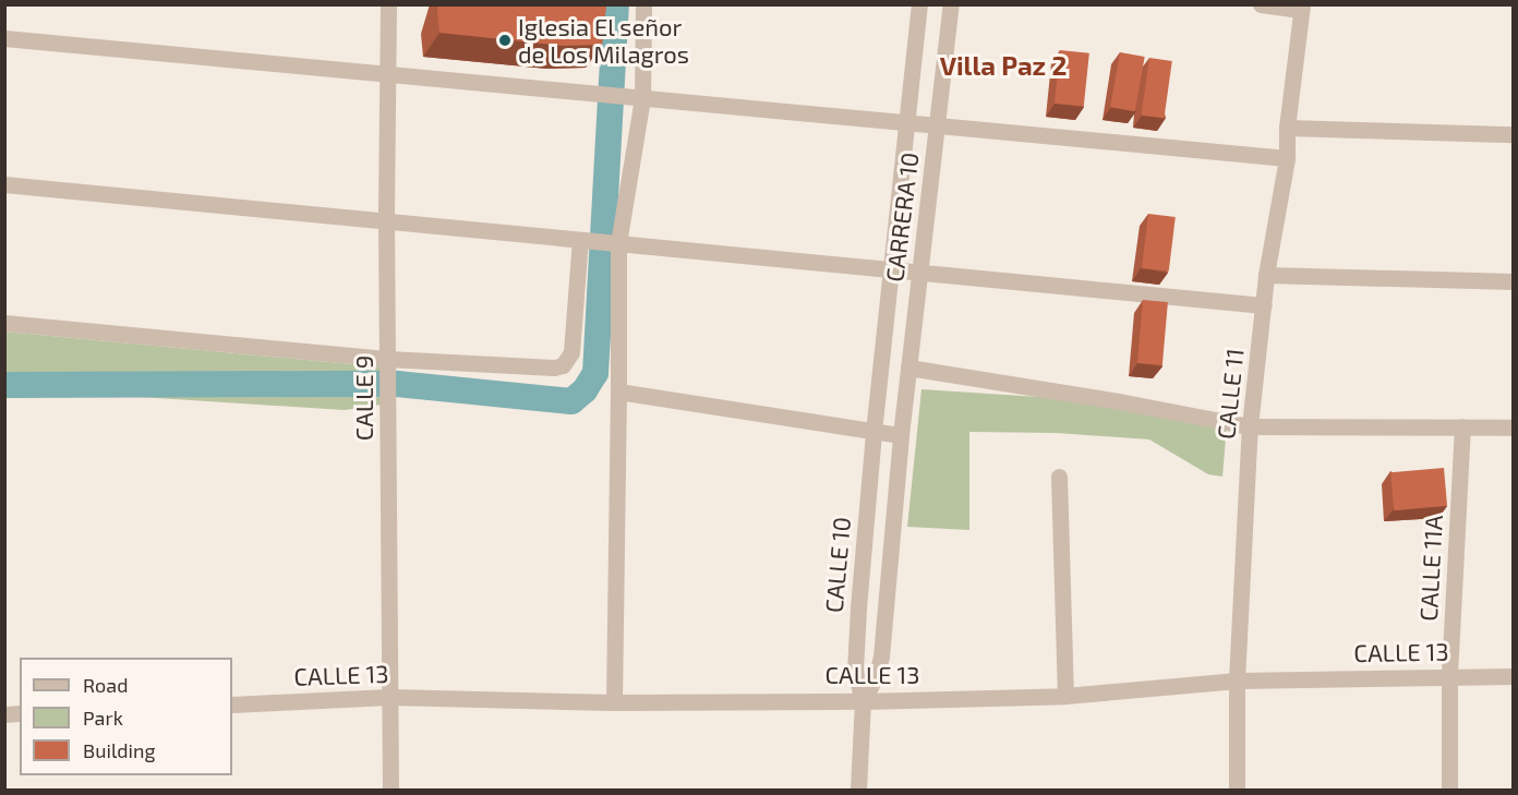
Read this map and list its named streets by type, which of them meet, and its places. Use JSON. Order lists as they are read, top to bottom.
{
  "streets": {
    "street": [
      "CARRERA 10",
      "CALLE 11",
      "CALLE 9",
      "CALLE 10",
      "CALLE 11A",
      "CALLE 13"
    ]
  },
  "crossings": [
    ["CARRERA 10", "CALLE 10"],
    ["CALLE 11", "CALLE 13"],
    ["CALLE 9", "CALLE 13"],
    ["CALLE 10", "CALLE 13"],
    ["CALLE 11A", "CALLE 13"]
  ],
  "districts": ["Villa Paz 2"],
  "places": ["Iglesia El señor de Los Milagros"],
  "legend": ["Road", "Park", "Building"]
}
